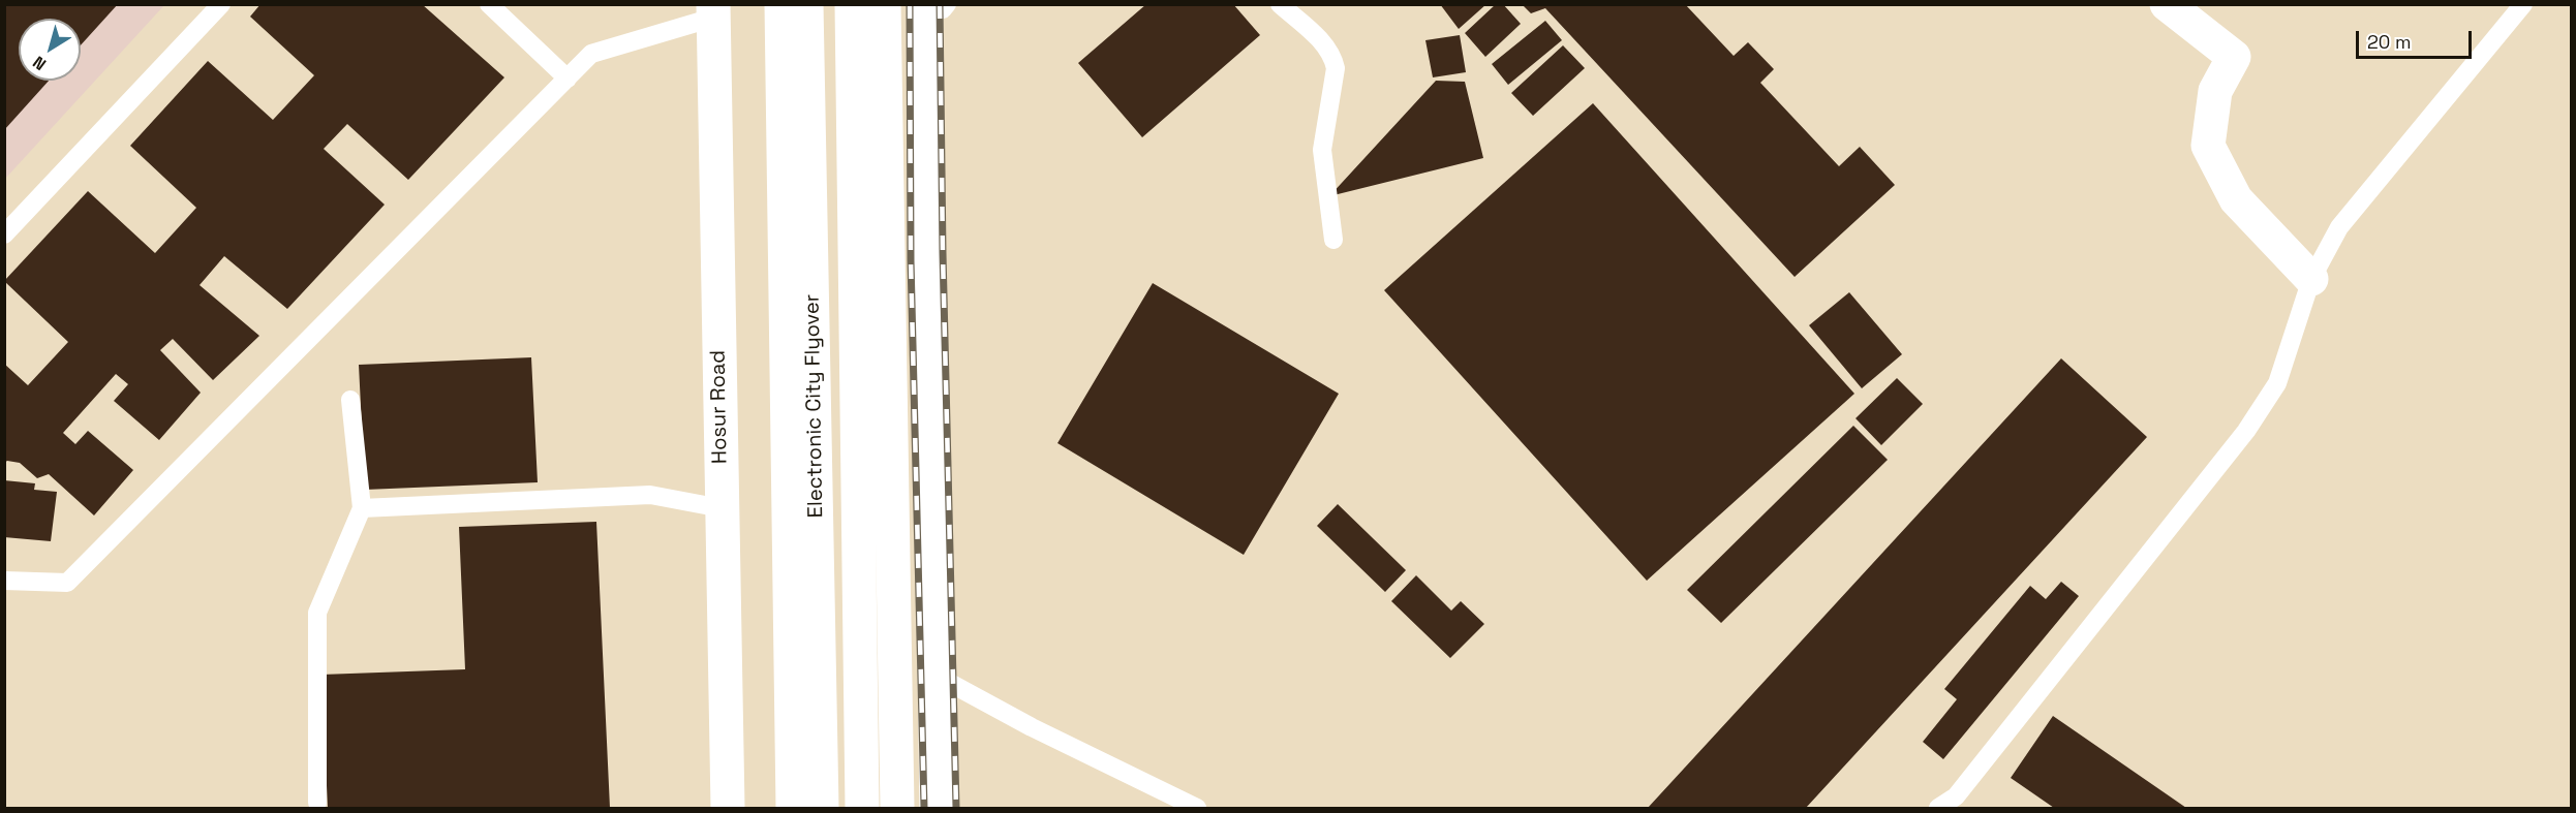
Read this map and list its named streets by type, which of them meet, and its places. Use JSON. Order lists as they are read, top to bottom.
{
  "streets": {
    "main road": ["Electronic City Flyover", "Hosur Road"]
  },
  "scale_bar": "20 m",
  "north": "bottom left"
}
